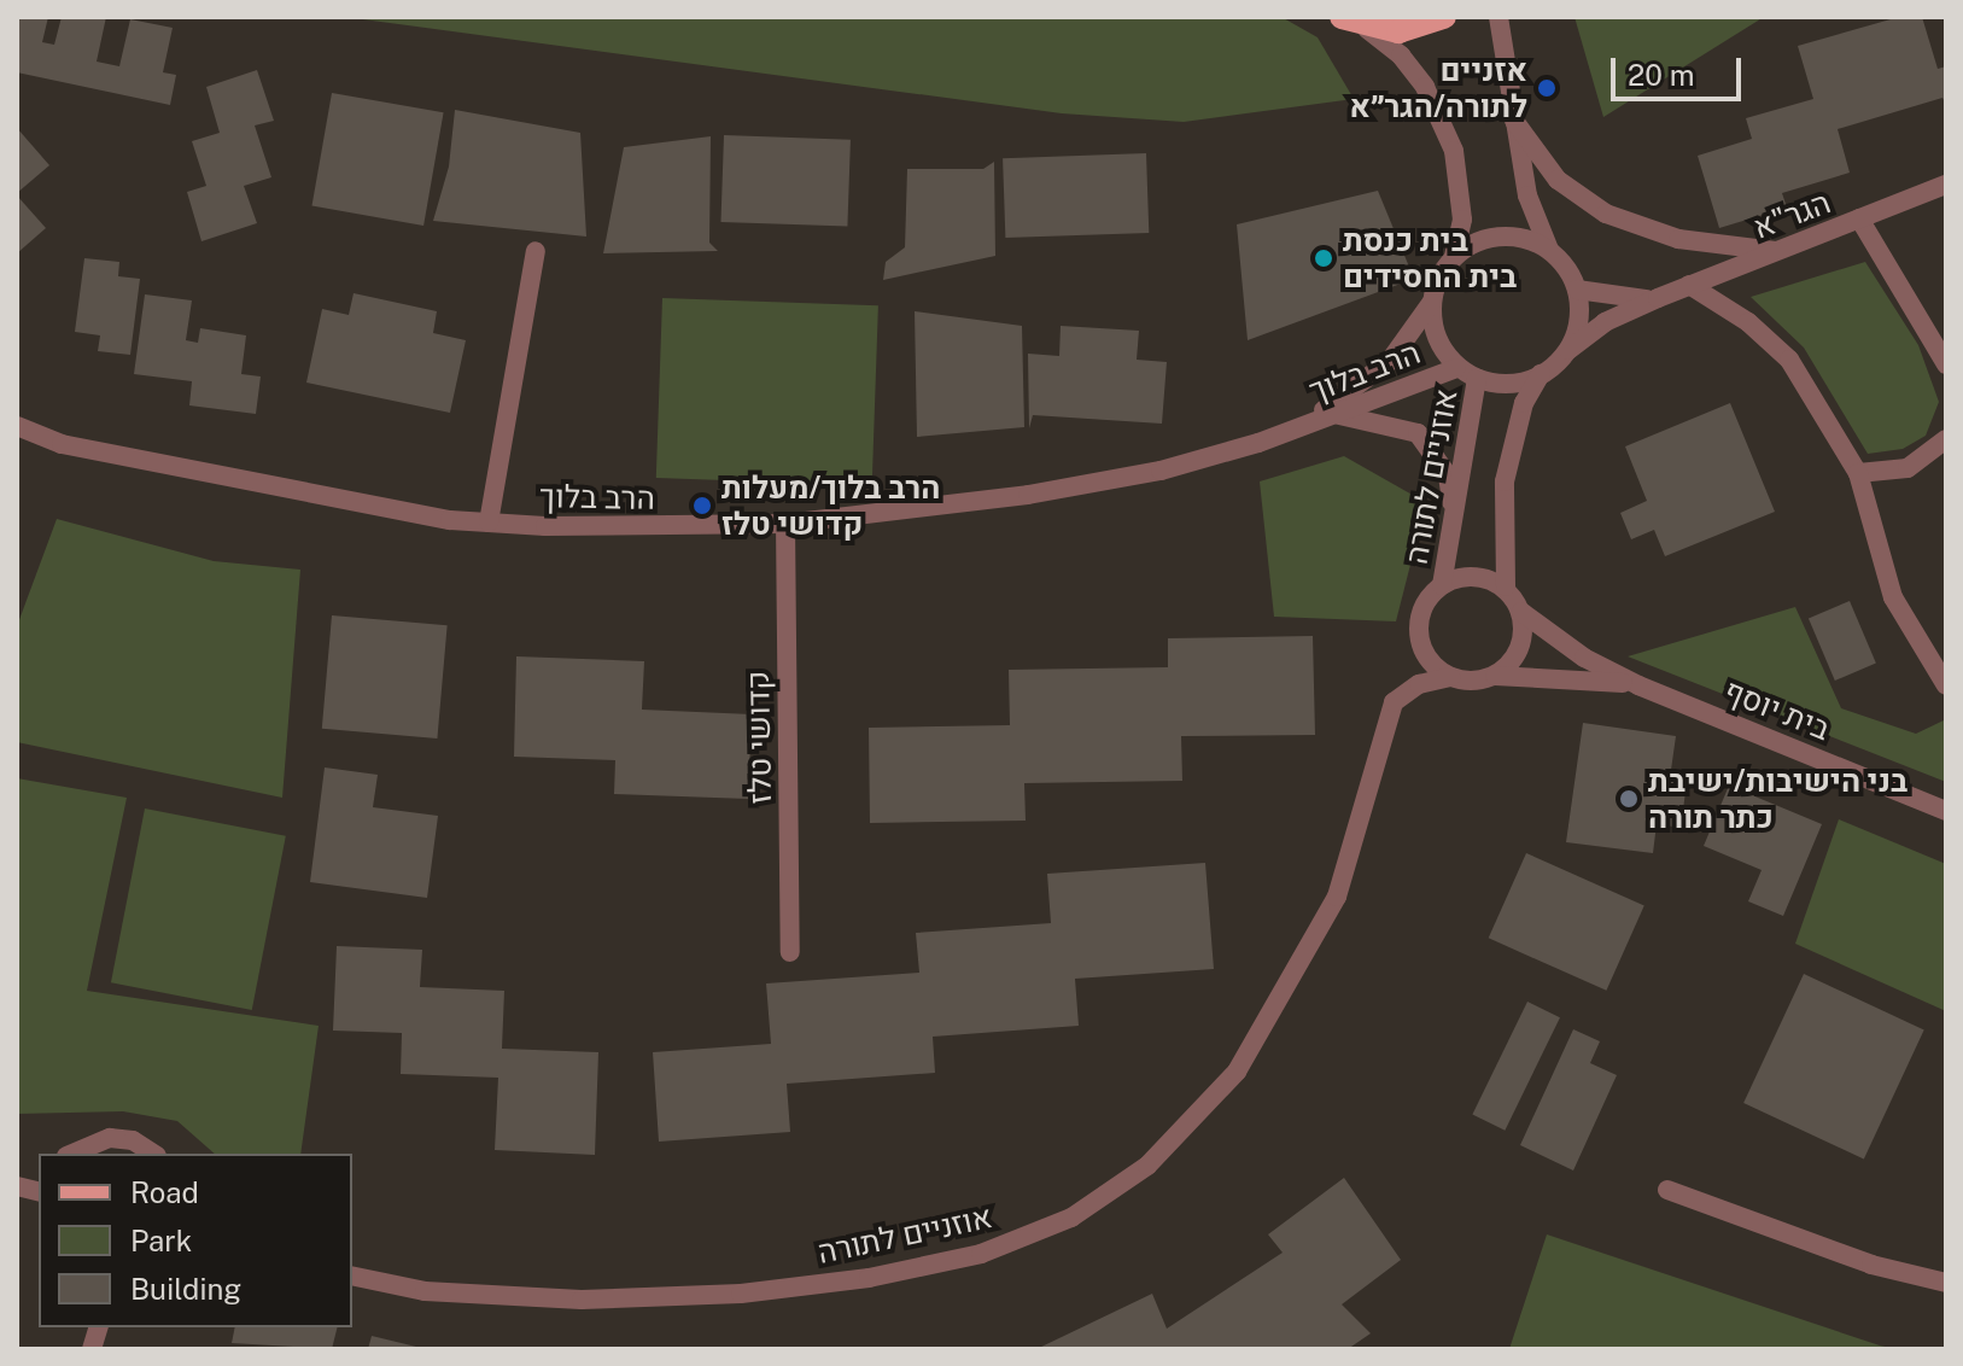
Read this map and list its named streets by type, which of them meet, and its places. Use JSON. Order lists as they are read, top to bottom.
{
  "streets": {
    "street": [
      "הגר\"א",
      "הרב בלוך",
      "אוזניים לתורה",
      "בית יוסף",
      "קדושי טלז"
    ]
  },
  "crossings": [
    ["הגר\"א", "הרב בלוך"],
    ["הגר\"א", "אוזניים לתורה"],
    ["הרב בלוך", "אוזניים לתורה"],
    ["הרב בלוך", "קדושי טלז"]
  ],
  "places": [
    "אזניים לתורה/הגר״א",
    "בית כנסת בית החסידים",
    "הרב בלוך/מעלות קדושי טלז",
    "בני הישיבות/ישיבת כתר תורה"
  ],
  "legend": ["Road", "Park", "Building"],
  "scale_bar": "20 m"
}
